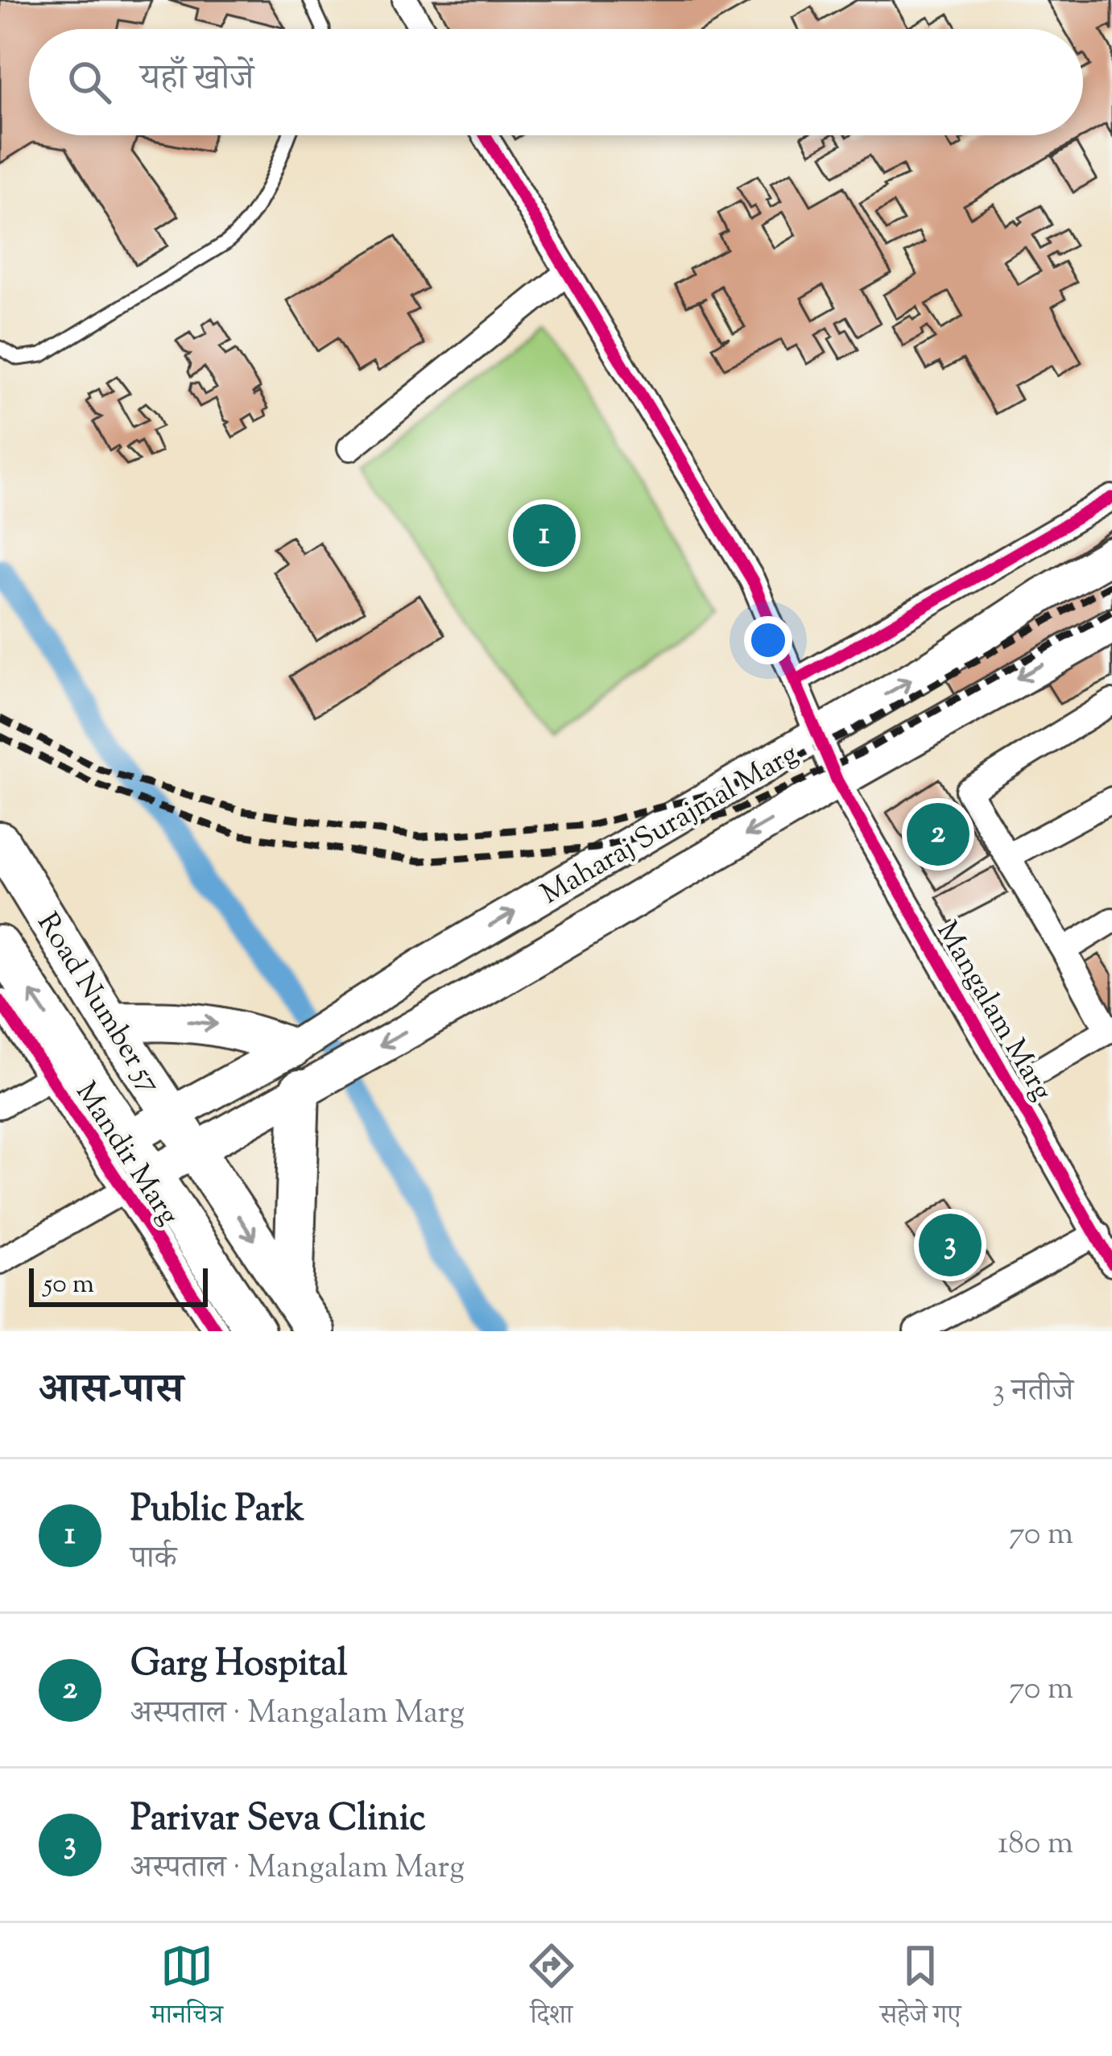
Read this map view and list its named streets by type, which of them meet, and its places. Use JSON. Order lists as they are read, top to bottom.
{
  "streets": {
    "main road": ["Maharaj Surajmal Marg", "Road Number 57"],
    "street": ["Mangalam Marg", "Mandir Marg"]
  },
  "crossings": [
    ["Maharaj Surajmal Marg", "Road Number 57"],
    ["Maharaj Surajmal Marg", "Mangalam Marg"],
    ["Maharaj Surajmal Marg", "Mandir Marg"],
    ["Road Number 57", "Mandir Marg"]
  ],
  "scale_bar": "50 m",
  "page": {
    "search": "यहाँ खोजें",
    "pins": ["1", "2", "3"],
    "scale": "50 m",
    "heading": ["आस-पास", "3 नतीजे"],
    "list": [
      {
        "mark": "1",
        "name": "Public Park",
        "note": "पार्क",
        "value": "70 m"
      },
      {
        "mark": "2",
        "name": "Garg Hospital",
        "note": "अस्पताल · Mangalam Marg",
        "value": "70 m"
      },
      {
        "mark": "3",
        "name": "Parivar Seva Clinic",
        "note": "अस्पताल · Mangalam Marg",
        "value": "180 m"
      }
    ],
    "nav": ["मानचित्र", "दिशा", "सहेजे गए"]
  }
}
